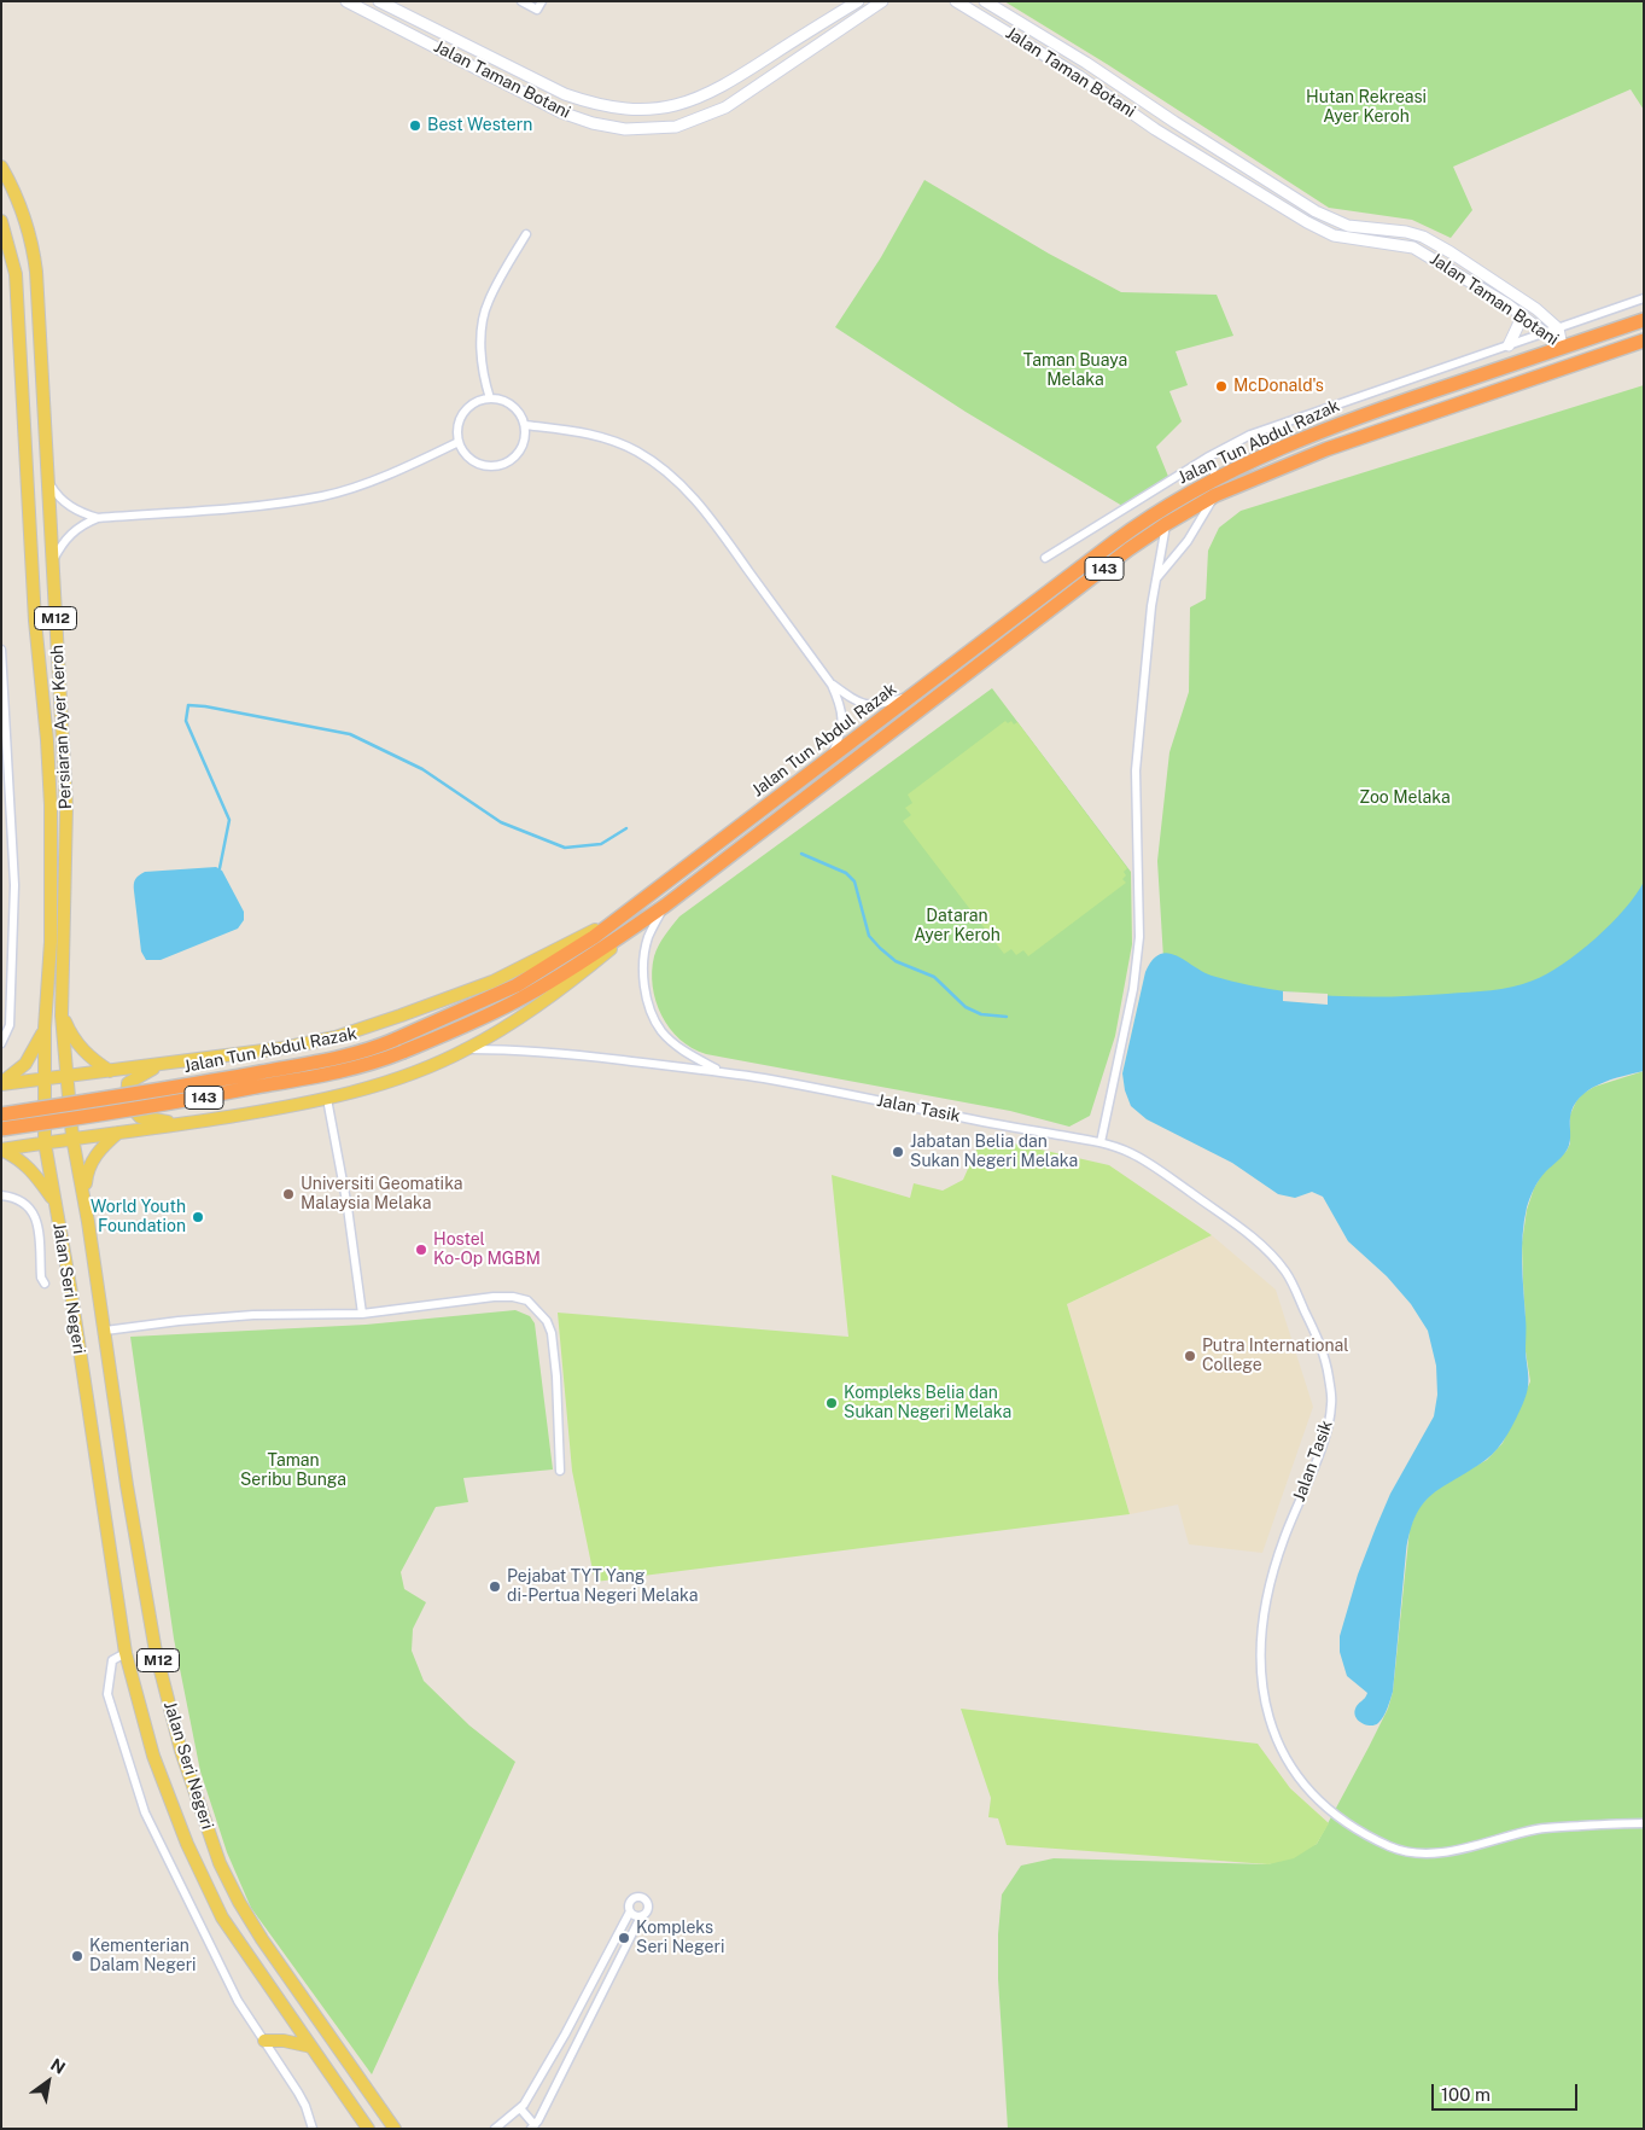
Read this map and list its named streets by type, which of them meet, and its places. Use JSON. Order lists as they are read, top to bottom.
{
  "streets": {
    "highway": ["Jalan Tun Abdul Razak", "143"],
    "main road": ["M12", "Persiaran Ayer Keroh", "Jalan Seri Negeri"],
    "street": ["Jalan Taman Botani", "Jalan Tasik"]
  },
  "crossings": [
    ["Jalan Taman Botani", "Jalan Tun Abdul Razak"],
    ["Jalan Tun Abdul Razak", "Jalan Tasik"],
    ["M12", "Persiaran Ayer Keroh"],
    ["M12", "Jalan Seri Negeri"]
  ],
  "parks": [
    "Hutan Rekreasi Ayer Keroh",
    "Taman Buaya Melaka",
    "Zoo Melaka",
    "Dataran Ayer Keroh",
    "Taman Seribu Bunga"
  ],
  "places": [
    "Best Western",
    "McDonald's",
    "Jabatan Belia dan Sukan Negeri Melaka",
    "Universiti Geomatika Malaysia Melaka",
    "World Youth Foundation",
    "Hostel Ko-Op MGBM",
    "Putra International College",
    "Kompleks Belia dan Sukan Negeri Melaka",
    "Pejabat TYT Yang di-Pertua Negeri Melaka",
    "Kompleks Seri Negeri",
    "Kementerian Dalam Negeri"
  ],
  "scale_bar": "100 m",
  "north": "top right"
}
